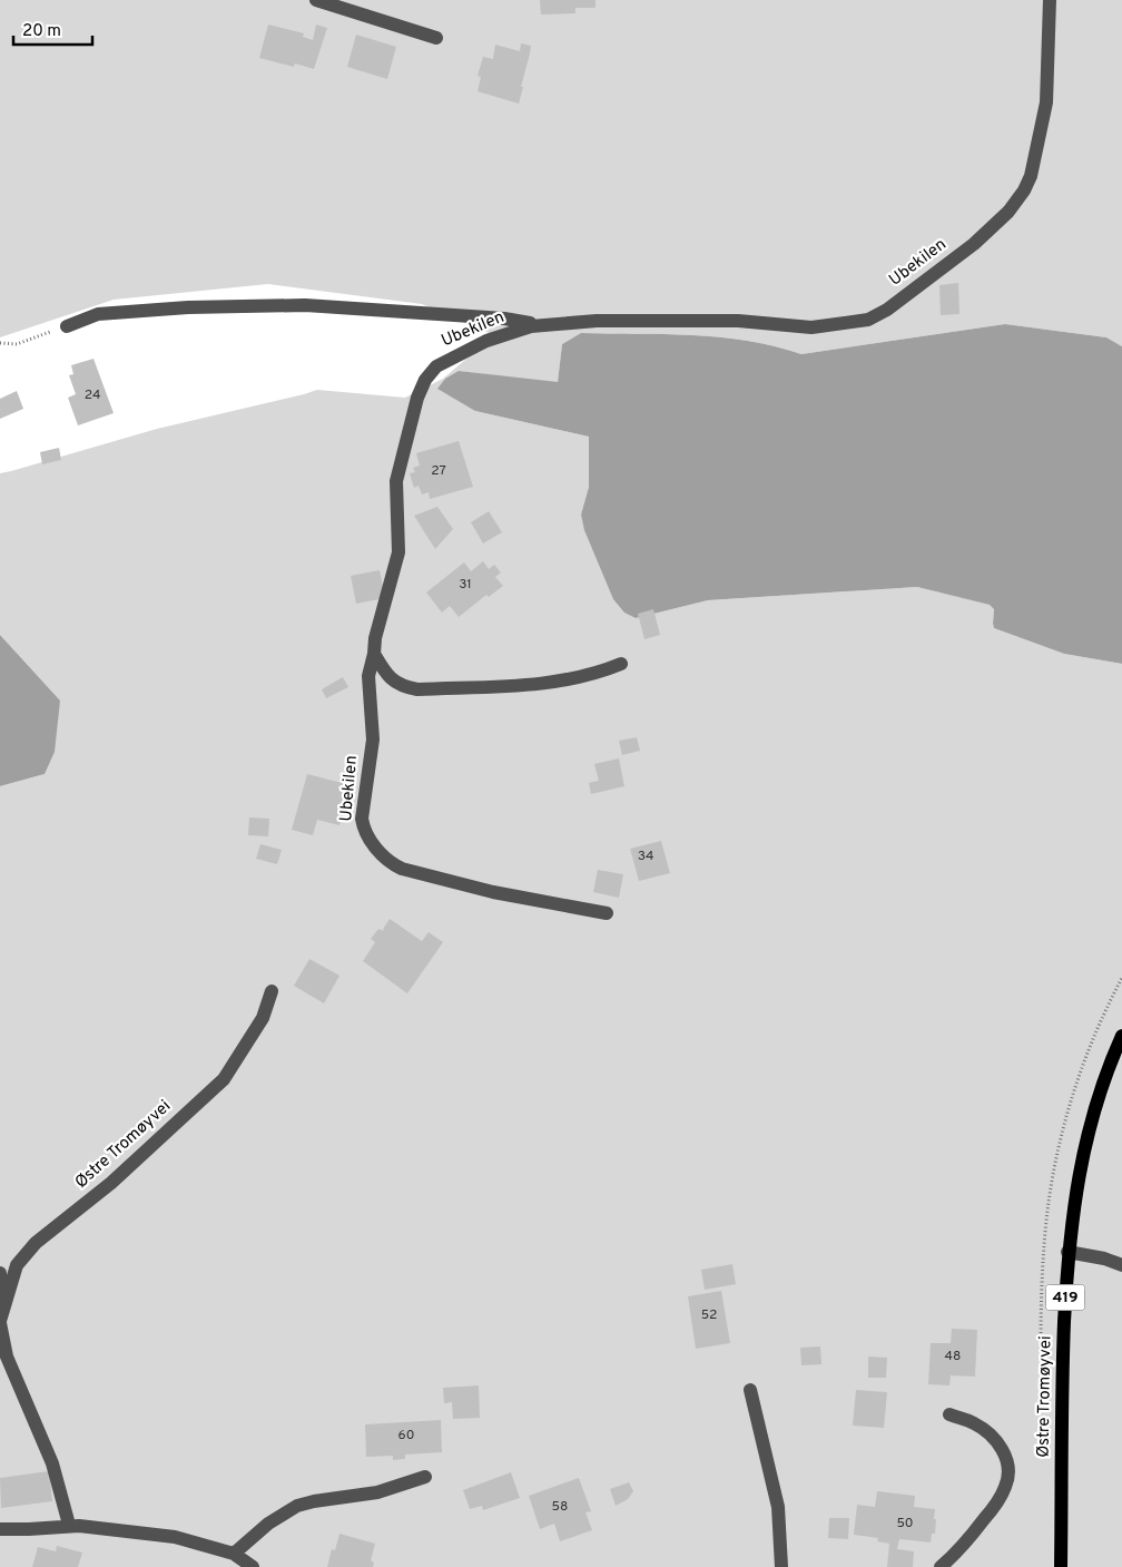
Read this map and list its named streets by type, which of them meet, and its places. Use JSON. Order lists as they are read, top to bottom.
{
  "streets": {
    "main road": ["Østre Tromøyvei", "419"],
    "street": ["Ubekilen"]
  },
  "house_numbers": [
    "24",
    "27",
    "31",
    "34",
    "52",
    "48",
    "60",
    "58",
    "50"
  ],
  "scale_bar": "20 m"
}
